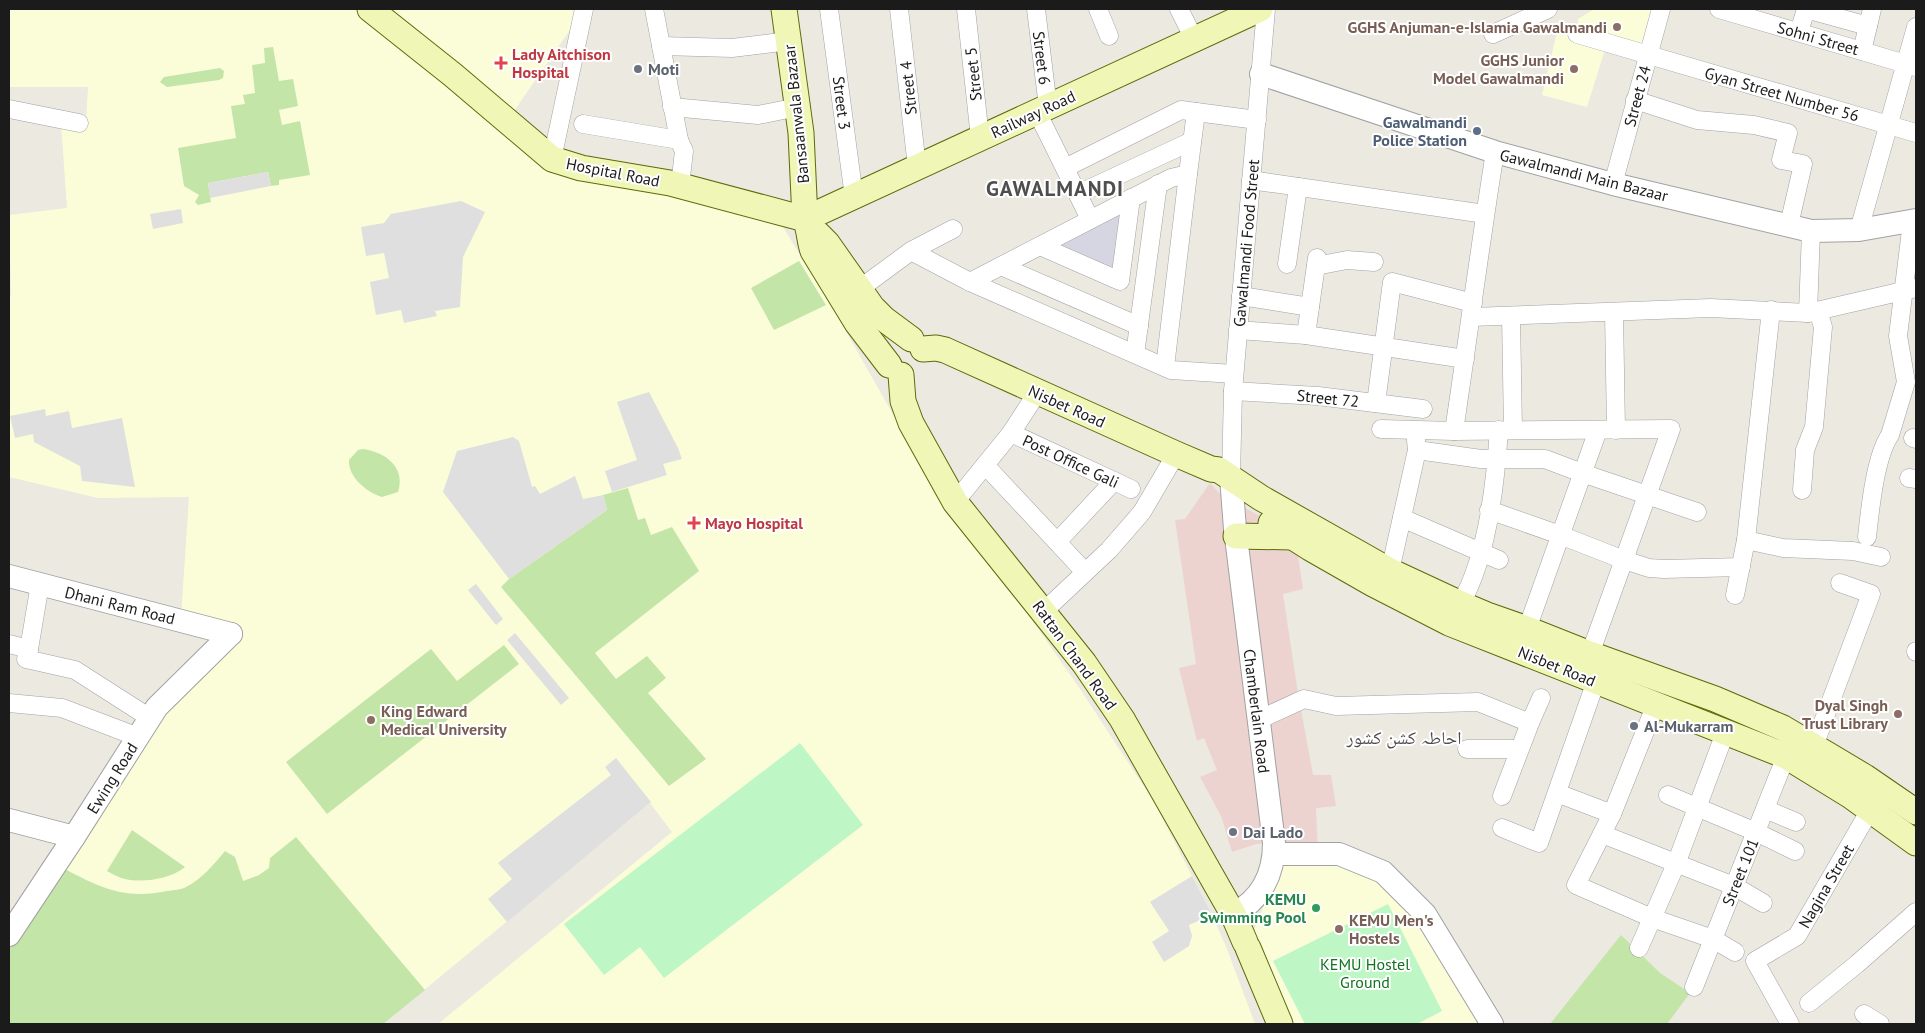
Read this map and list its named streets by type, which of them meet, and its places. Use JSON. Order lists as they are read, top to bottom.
{
  "streets": {
    "main road": [
      "Bansaanwala Bazaar",
      "Railway Road",
      "Hospital Road",
      "Nisbet Road",
      "Rattan Chand Road"
    ],
    "street": [
      "Sohni Street",
      "Street 6",
      "Street 5",
      "Street 4",
      "Gyan Street Number 56",
      "Street 24",
      "Street 3",
      "Gawalmandi Main Bazaar",
      "Gawalmandi Food Street",
      "Street 72",
      "Post Office Gali",
      "Dhani Ram Road",
      "Chamberlain Road",
      "Ewing Road",
      "Street 101",
      "Nagina Street"
    ]
  },
  "crossings": [
    ["Street 6", "Railway Road"],
    ["Street 5", "Railway Road"],
    ["Street 4", "Railway Road"],
    ["Gyan Street Number 56", "Street 24"],
    ["Street 24", "Gawalmandi Main Bazaar"],
    ["Street 3", "Railway Road"],
    ["Bansaanwala Bazaar", "Railway Road"],
    ["Bansaanwala Bazaar", "Hospital Road"],
    ["Railway Road", "Hospital Road"],
    ["Hospital Road", "Nisbet Road"],
    ["Gawalmandi Main Bazaar", "Gawalmandi Food Street"],
    ["Gawalmandi Food Street", "Street 72"],
    ["Gawalmandi Food Street", "Nisbet Road"],
    ["Gawalmandi Food Street", "Chamberlain Road"],
    ["Nisbet Road", "Chamberlain Road"],
    ["Nisbet Road", "Street 101"],
    ["Nisbet Road", "Nagina Street"],
    ["Dhani Ram Road", "Ewing Road"],
    ["Rattan Chand Road", "Chamberlain Road"]
  ],
  "districts": ["GAWALMANDI", "احاطہ کشن کشور"],
  "parks": ["KEMU Hostel Ground"],
  "places": {
    "other": [
      "GGHS Anjuman-e-Islamia Gawalmandi",
      "Moti",
      "GGHS Junior Model Gawalmandi",
      "Gawalmandi Police Station",
      "Dyal Singh Trust Library",
      "King Edward Medical University",
      "Al-Mukarram",
      "Dai Lado",
      "KEMU Swimming Pool",
      "KEMU Men's Hostels"
    ],
    "health": ["Lady Aitchison Hospital", "Mayo Hospital"]
  }
}
